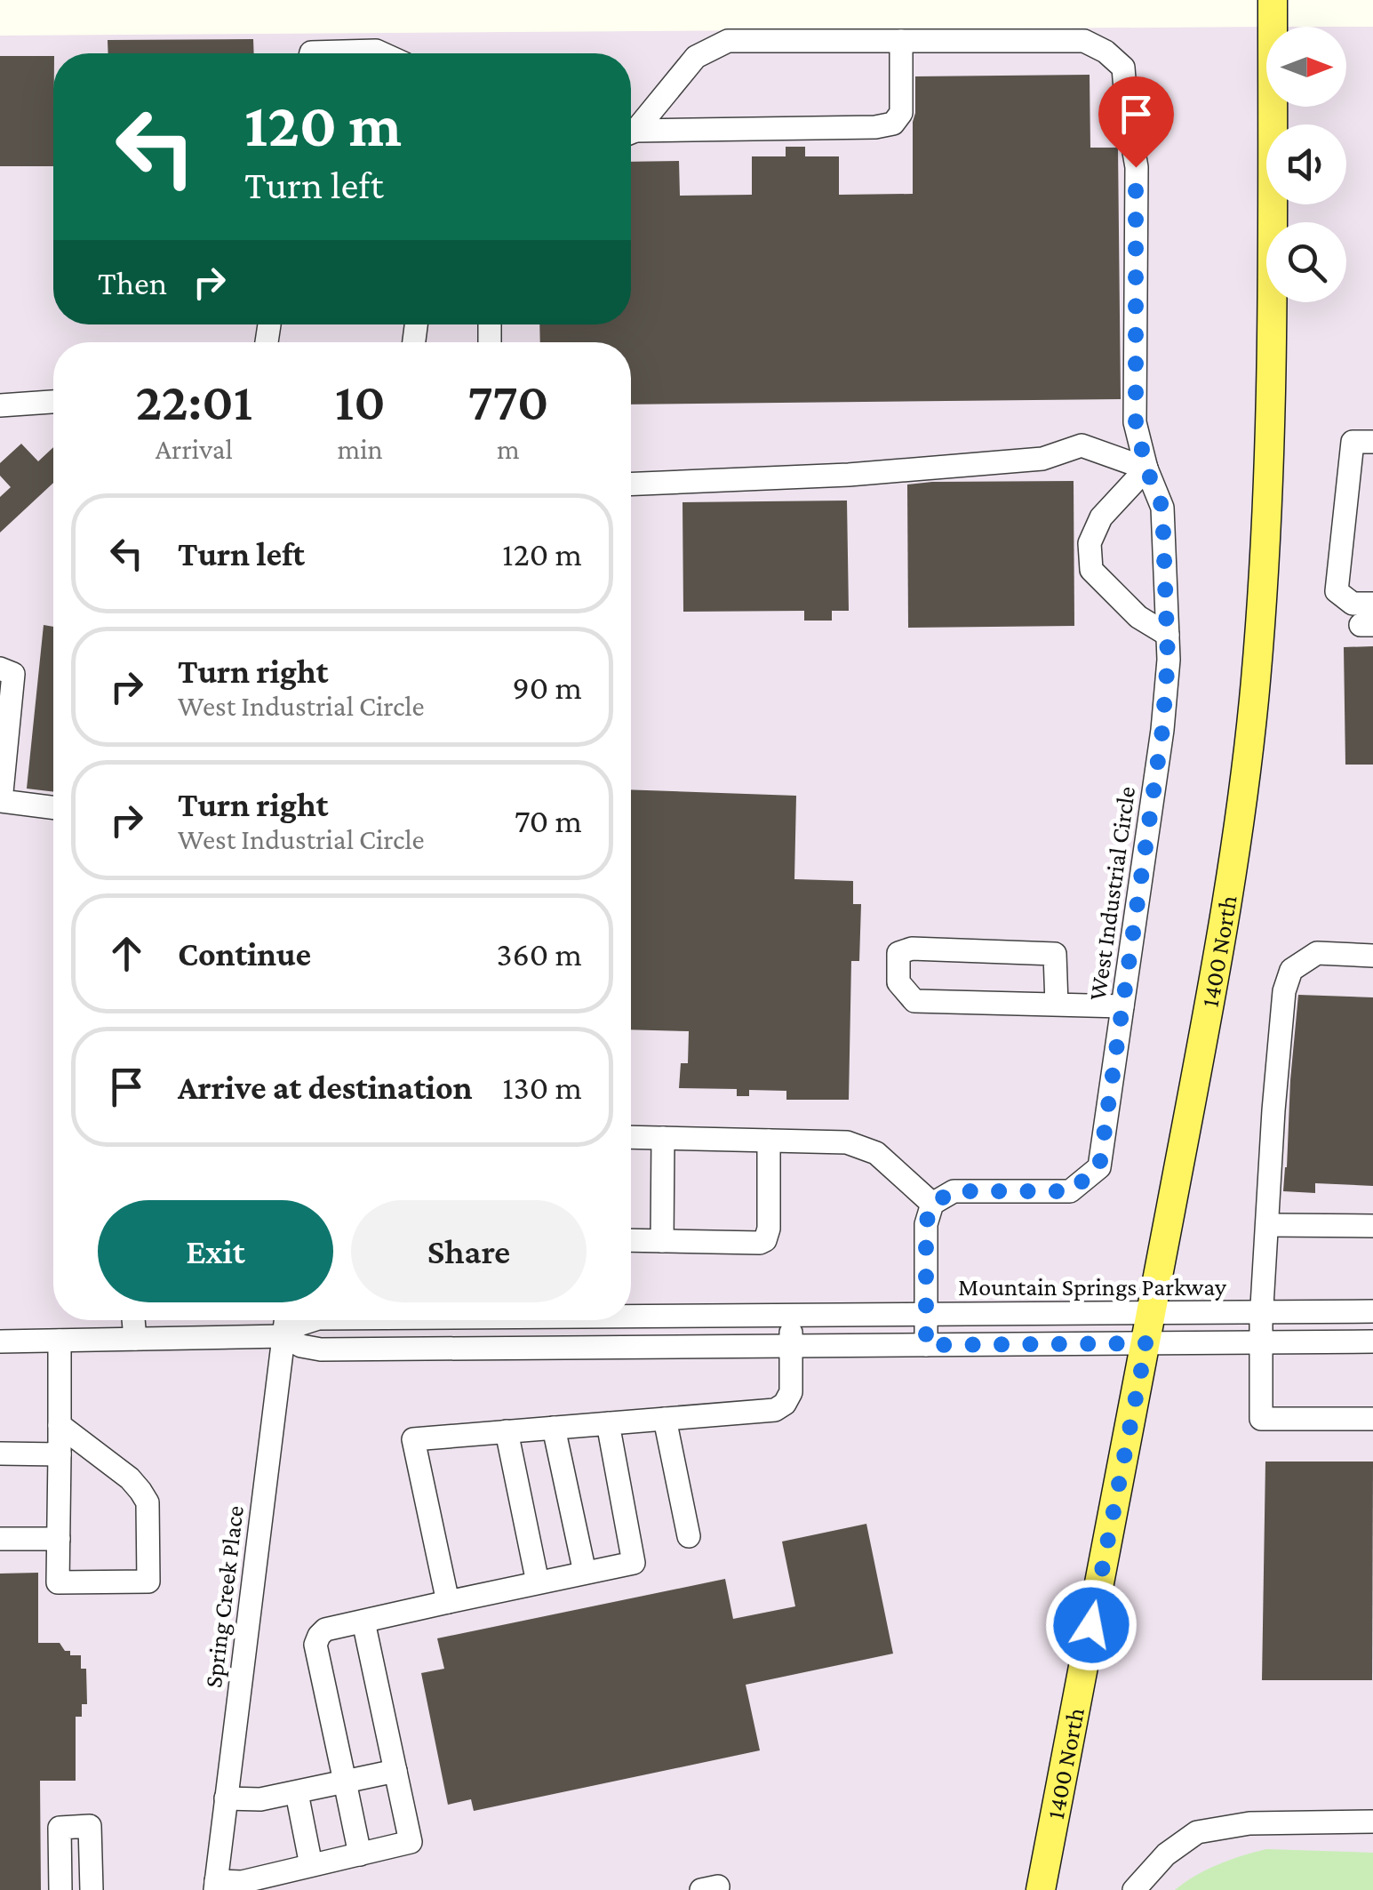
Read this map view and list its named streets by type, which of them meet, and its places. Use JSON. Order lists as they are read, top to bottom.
{
  "streets": {
    "main road": ["1400 North"],
    "street": ["West Industrial Circle", "Mountain Springs Parkway", "Spring Creek Place"]
  },
  "crossings": [
    ["1400 North", "Mountain Springs Parkway"],
    ["Mountain Springs Parkway", "Spring Creek Place"]
  ],
  "north": "right",
  "page": {
    "turn": ["120 m", "Turn left"],
    "then": "Then",
    "eta": [
      "22:01",
      "Arrival",
      "10",
      "min",
      "770",
      "m"
    ],
    "list": [
      {
        "name": "Turn left",
        "value": "120 m"
      },
      {
        "name": "Turn right",
        "note": "West Industrial Circle",
        "value": "90 m"
      },
      {
        "name": "Turn right",
        "note": "West Industrial Circle",
        "value": "70 m"
      },
      {
        "name": "Continue",
        "value": "360 m"
      },
      {
        "name": "Arrive at destination",
        "value": "130 m"
      }
    ],
    "buttons": ["Exit", "Share"]
  }
}
